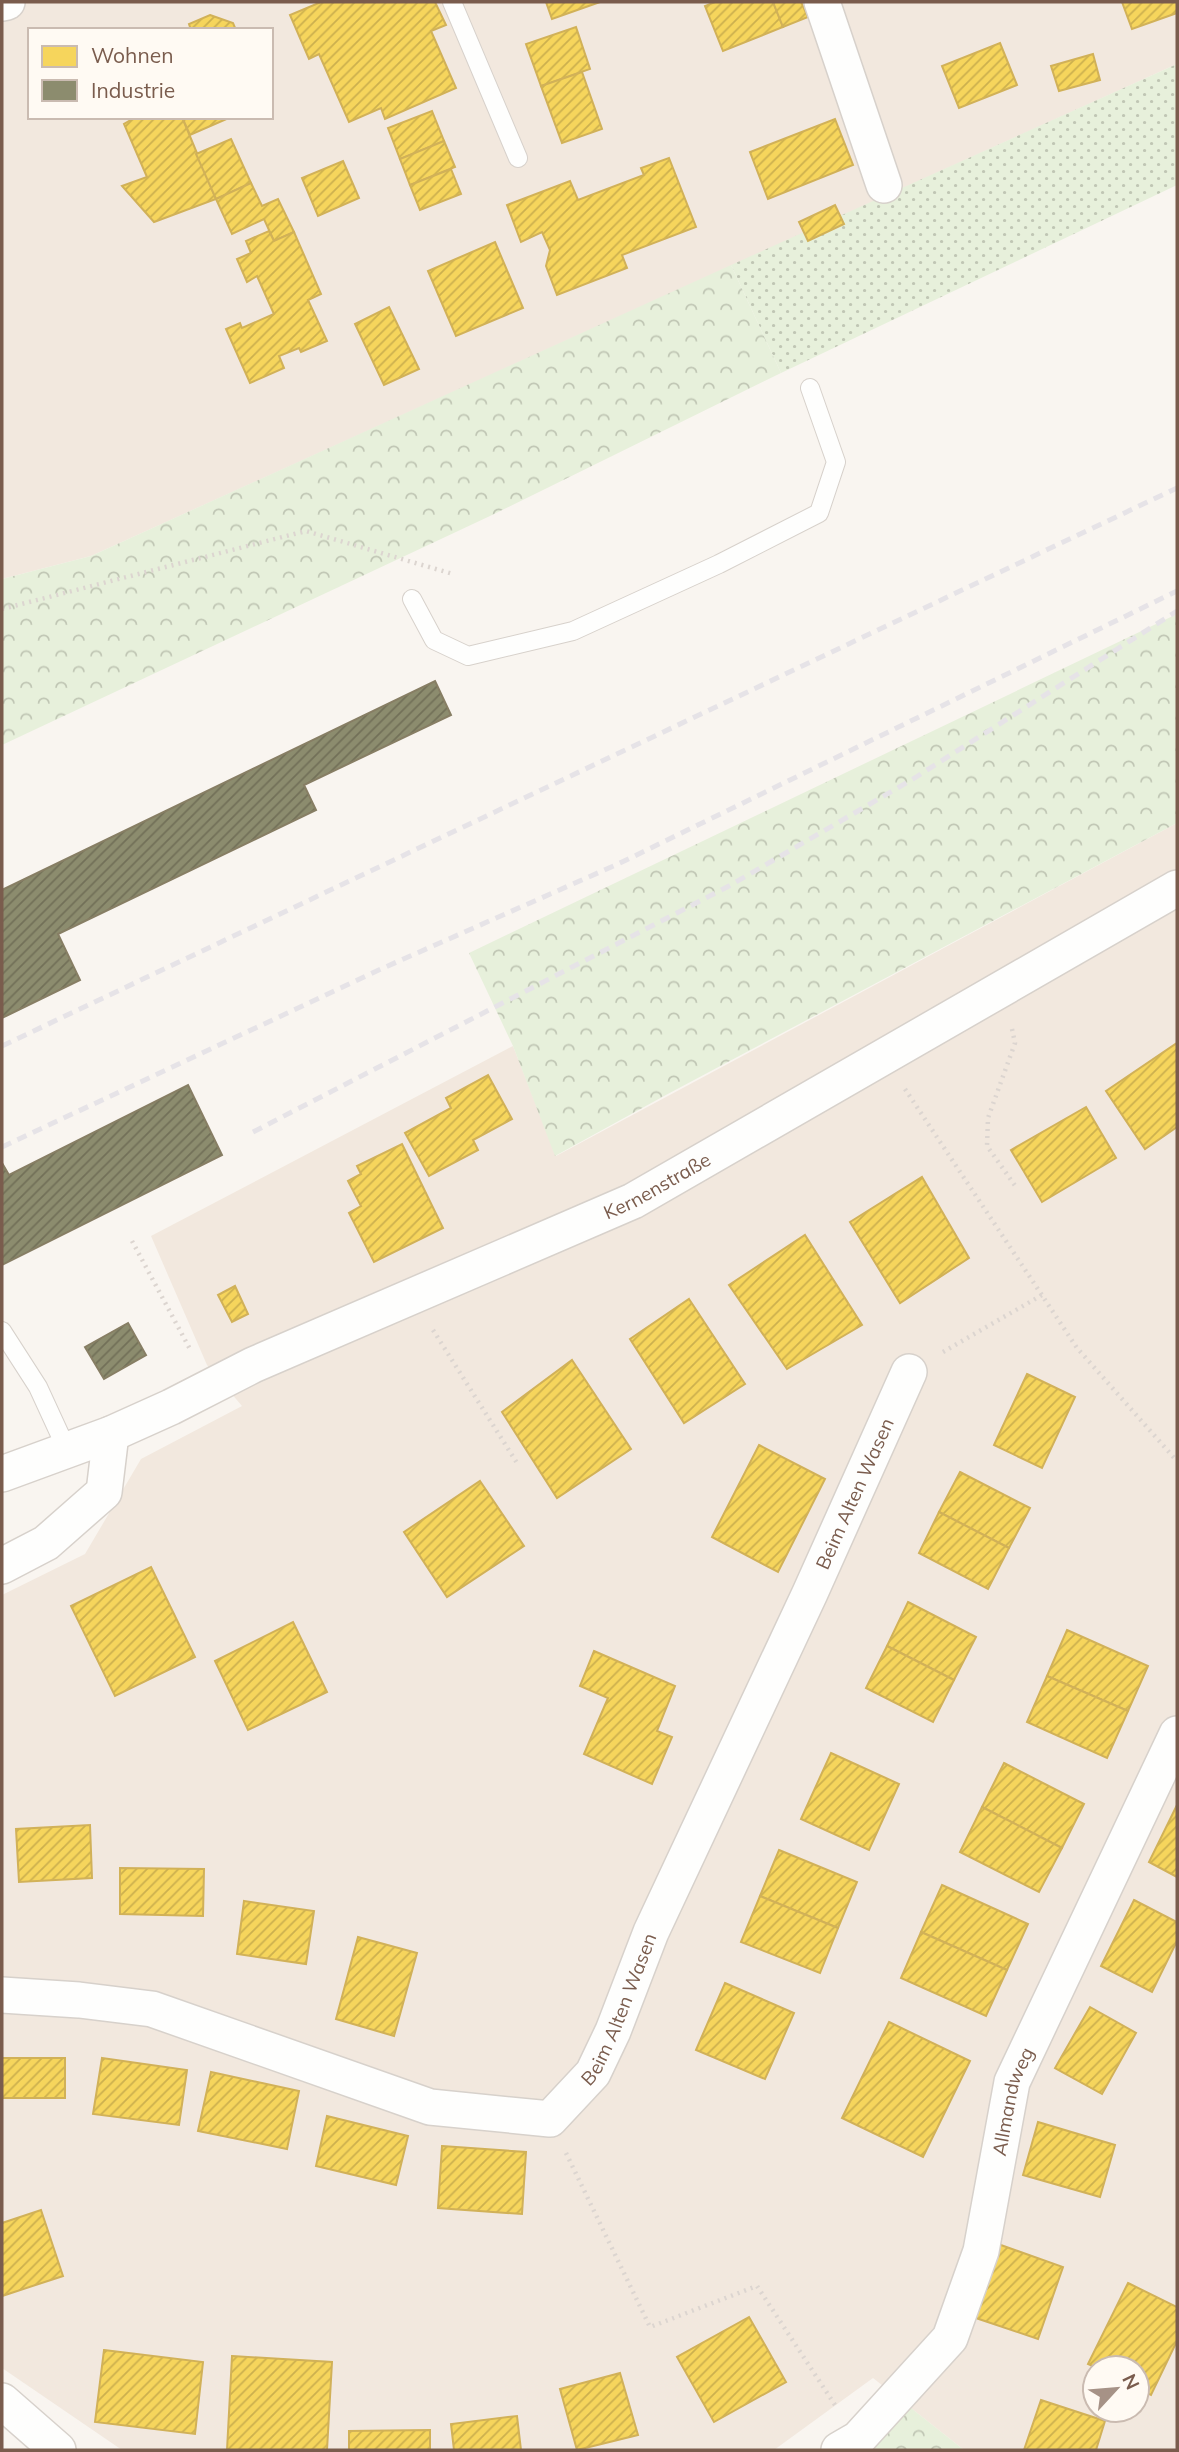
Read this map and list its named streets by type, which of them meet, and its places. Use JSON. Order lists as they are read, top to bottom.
{
  "streets": {
    "street": ["Kernenstraße", "Beim Alten Wasen", "Allmandweg"]
  },
  "legend": ["Wohnen", "Industrie"],
  "north": "top right"
}
